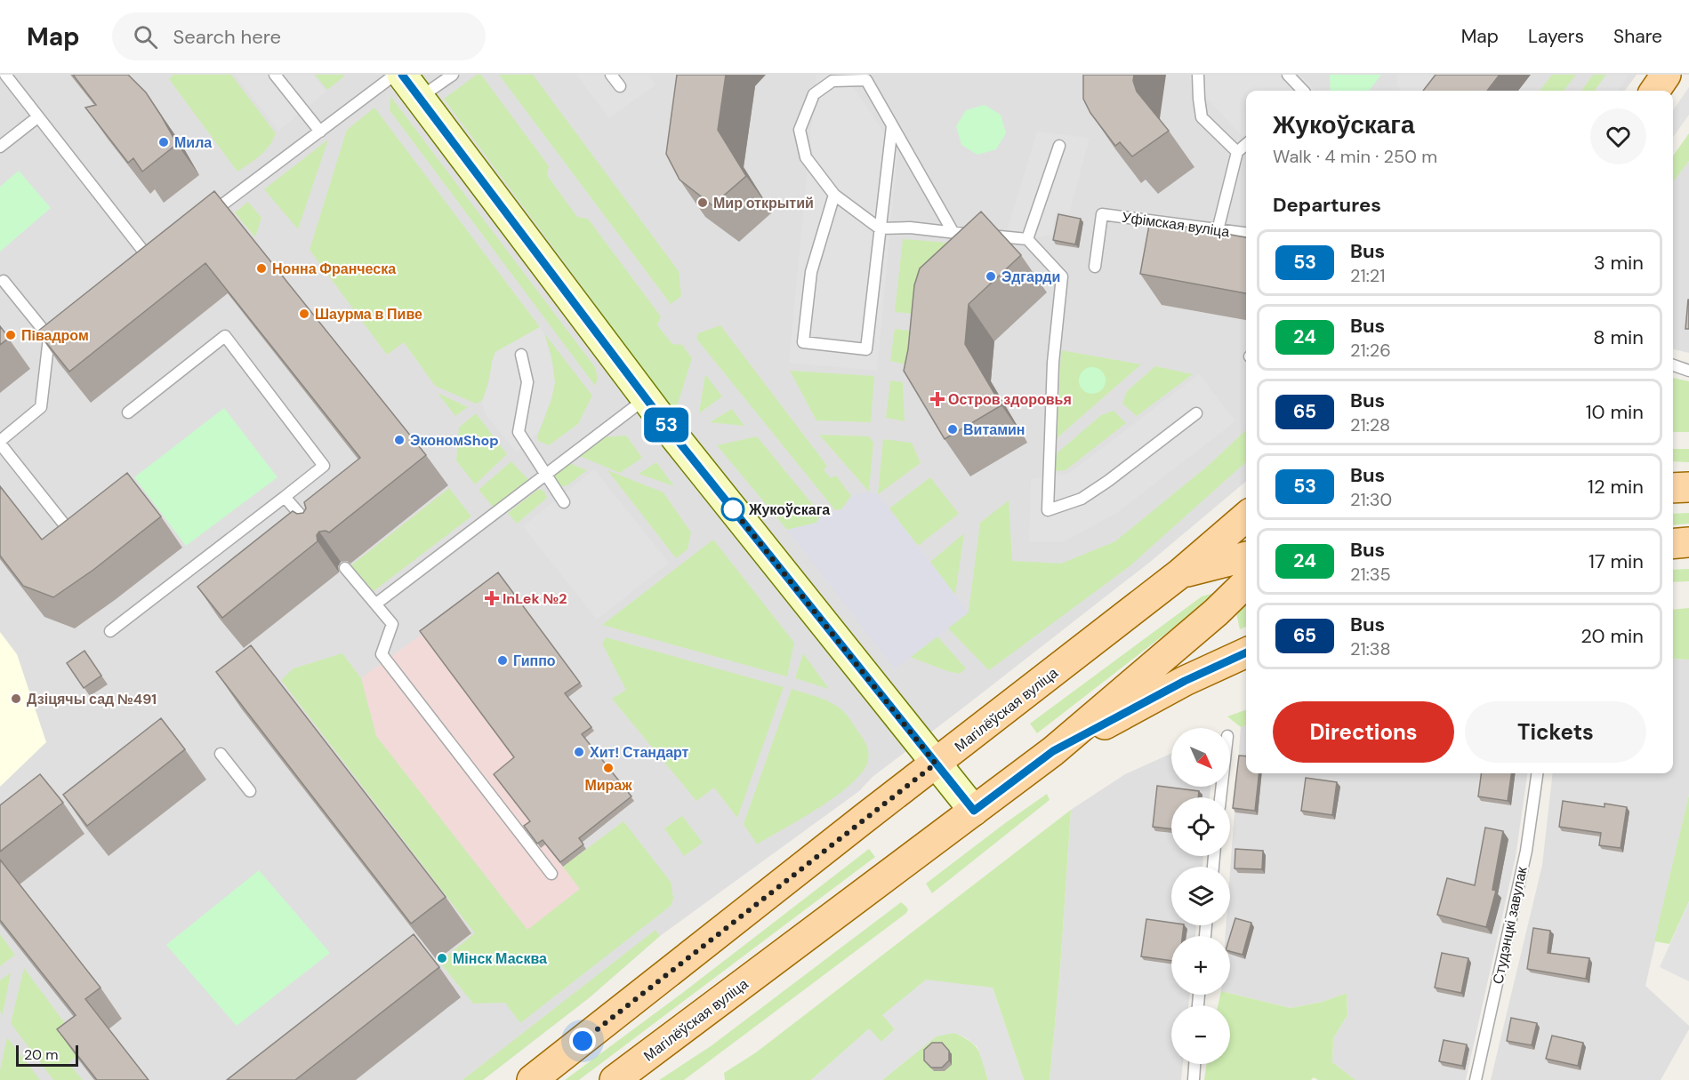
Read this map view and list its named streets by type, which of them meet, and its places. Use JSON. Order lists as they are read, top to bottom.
{
  "streets": {
    "main road": ["Магілёўская вуліца"],
    "lane": ["Уфімская вуліца", "Студэнцкі завулак"]
  },
  "places": {
    "other": [
      "Мила",
      "Мир открытий",
      "Нонна Франческа",
      "Эдгарди",
      "Шаурма в Пиве",
      "Пiвадром",
      "Витамин",
      "ЭкономShop",
      "Жукоўскага",
      "Гиппо",
      "Дзіцячы сад №491",
      "Хит! Стандарт",
      "Мираж",
      "Мінск Масква"
    ],
    "health": ["Остров здоровья", "InLek №2"]
  },
  "lines": ["bus line 53"],
  "scale_bar": "20 m",
  "north": "bottom right",
  "page": {
    "header": "Map",
    "search": "Search here",
    "nav": ["Map", "Layers", "Share"],
    "on_map": "53",
    "heading": [
      ["Жукоўскага", "Walk · 4 min · 250 m"],
      "Departures"
    ],
    "list": [
      {
        "mark": "53",
        "name": "Bus",
        "note": "21:21",
        "value": "3 min"
      },
      {
        "mark": "24",
        "name": "Bus",
        "note": "21:26",
        "value": "8 min"
      },
      {
        "mark": "65",
        "name": "Bus",
        "note": "21:28",
        "value": "10 min"
      },
      {
        "mark": "53",
        "name": "Bus",
        "note": "21:30",
        "value": "12 min"
      },
      {
        "mark": "24",
        "name": "Bus",
        "note": "21:35",
        "value": "17 min"
      },
      {
        "mark": "65",
        "name": "Bus",
        "note": "21:38",
        "value": "20 min"
      }
    ],
    "buttons": ["Directions", "Tickets"],
    "map_buttons": ["+", "−"],
    "scale": "20 m"
  }
}
